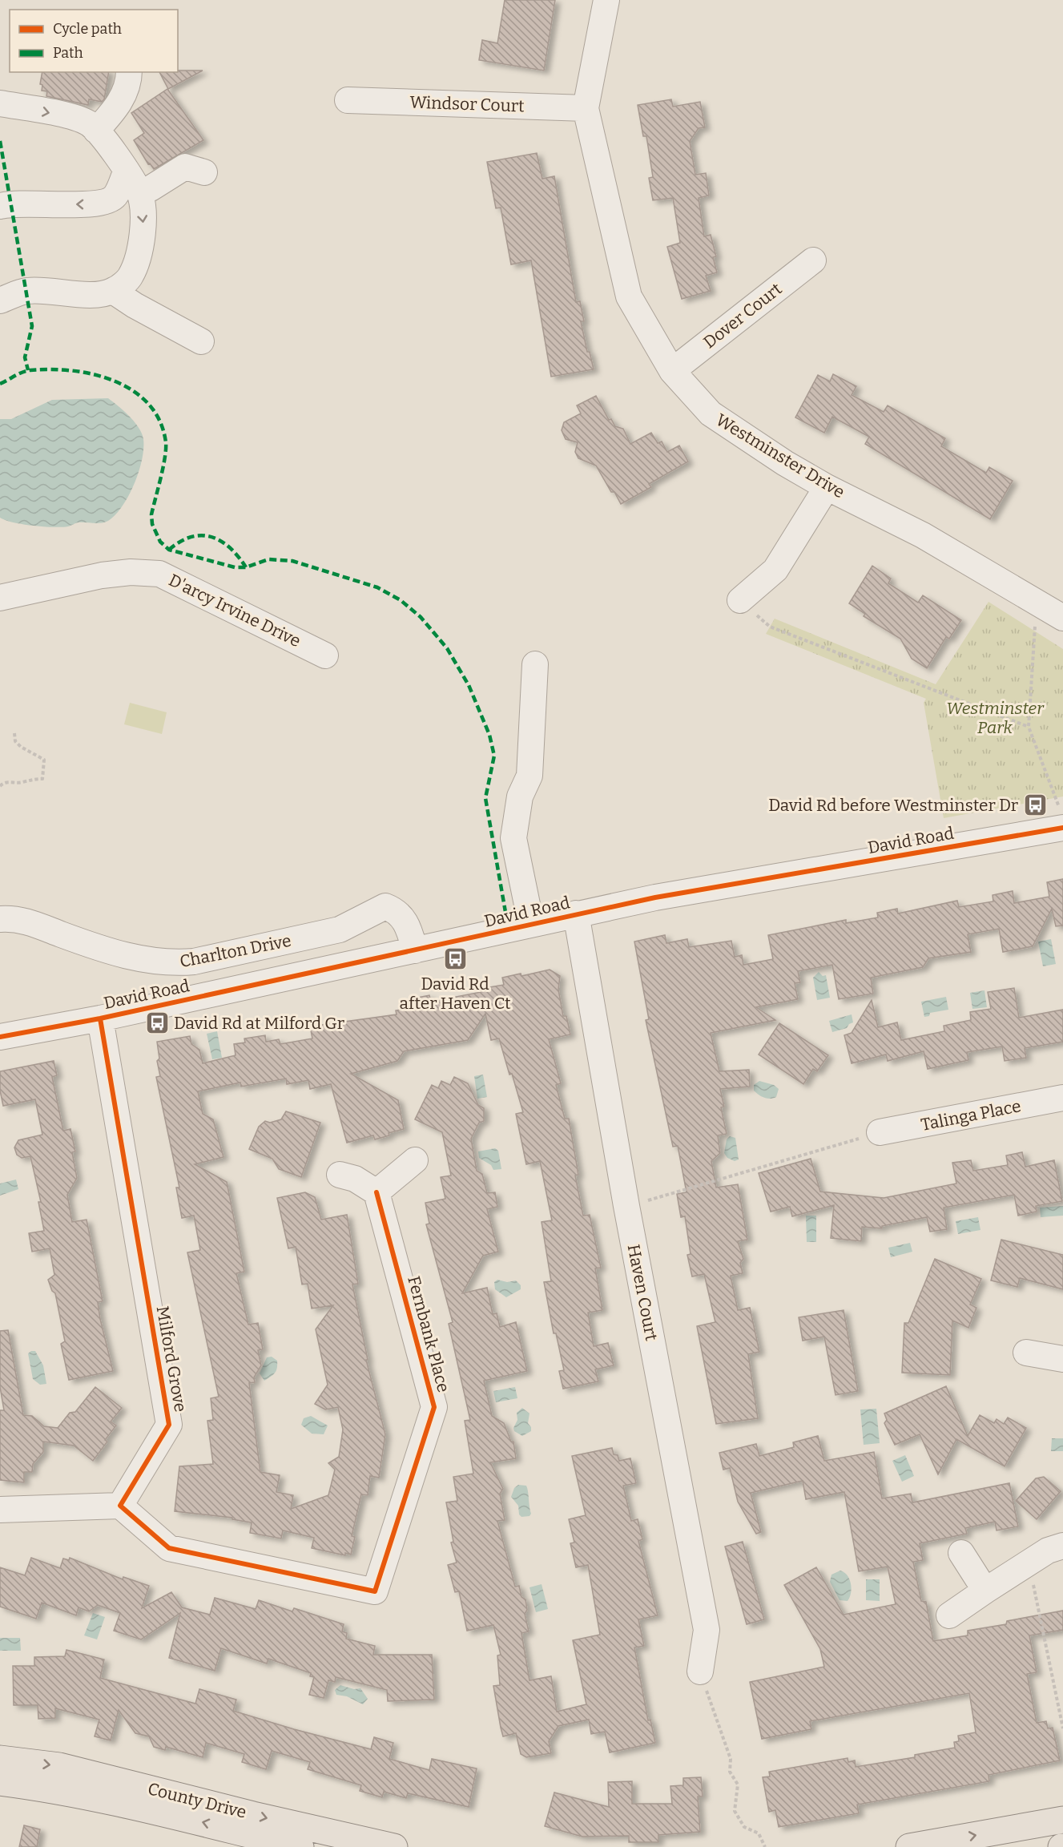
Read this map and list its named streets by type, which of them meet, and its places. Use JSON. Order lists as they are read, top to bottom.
{
  "streets": {
    "main road": ["County Drive"],
    "street": [
      "Windsor Court",
      "Dover Court",
      "Westminster Drive",
      "D'arcy Irvine Drive",
      "David Road",
      "Charlton Drive",
      "Talinga Place",
      "Haven Court",
      "Fernbank Place",
      "Milford Grove"
    ]
  },
  "crossings": [
    ["Windsor Court", "Westminster Drive"],
    ["Dover Court", "Westminster Drive"],
    ["David Road", "Charlton Drive"],
    ["David Road", "Haven Court"],
    ["David Road", "Milford Grove"],
    ["Fernbank Place", "Milford Grove"]
  ],
  "parks": ["Westminster Park"],
  "places": {
    "bus stop": ["David Rd before Westminster Dr", "David Rd after Haven Ct", "David Rd at Milford Gr"]
  },
  "legend": ["Cycle path", "Path"]
}
